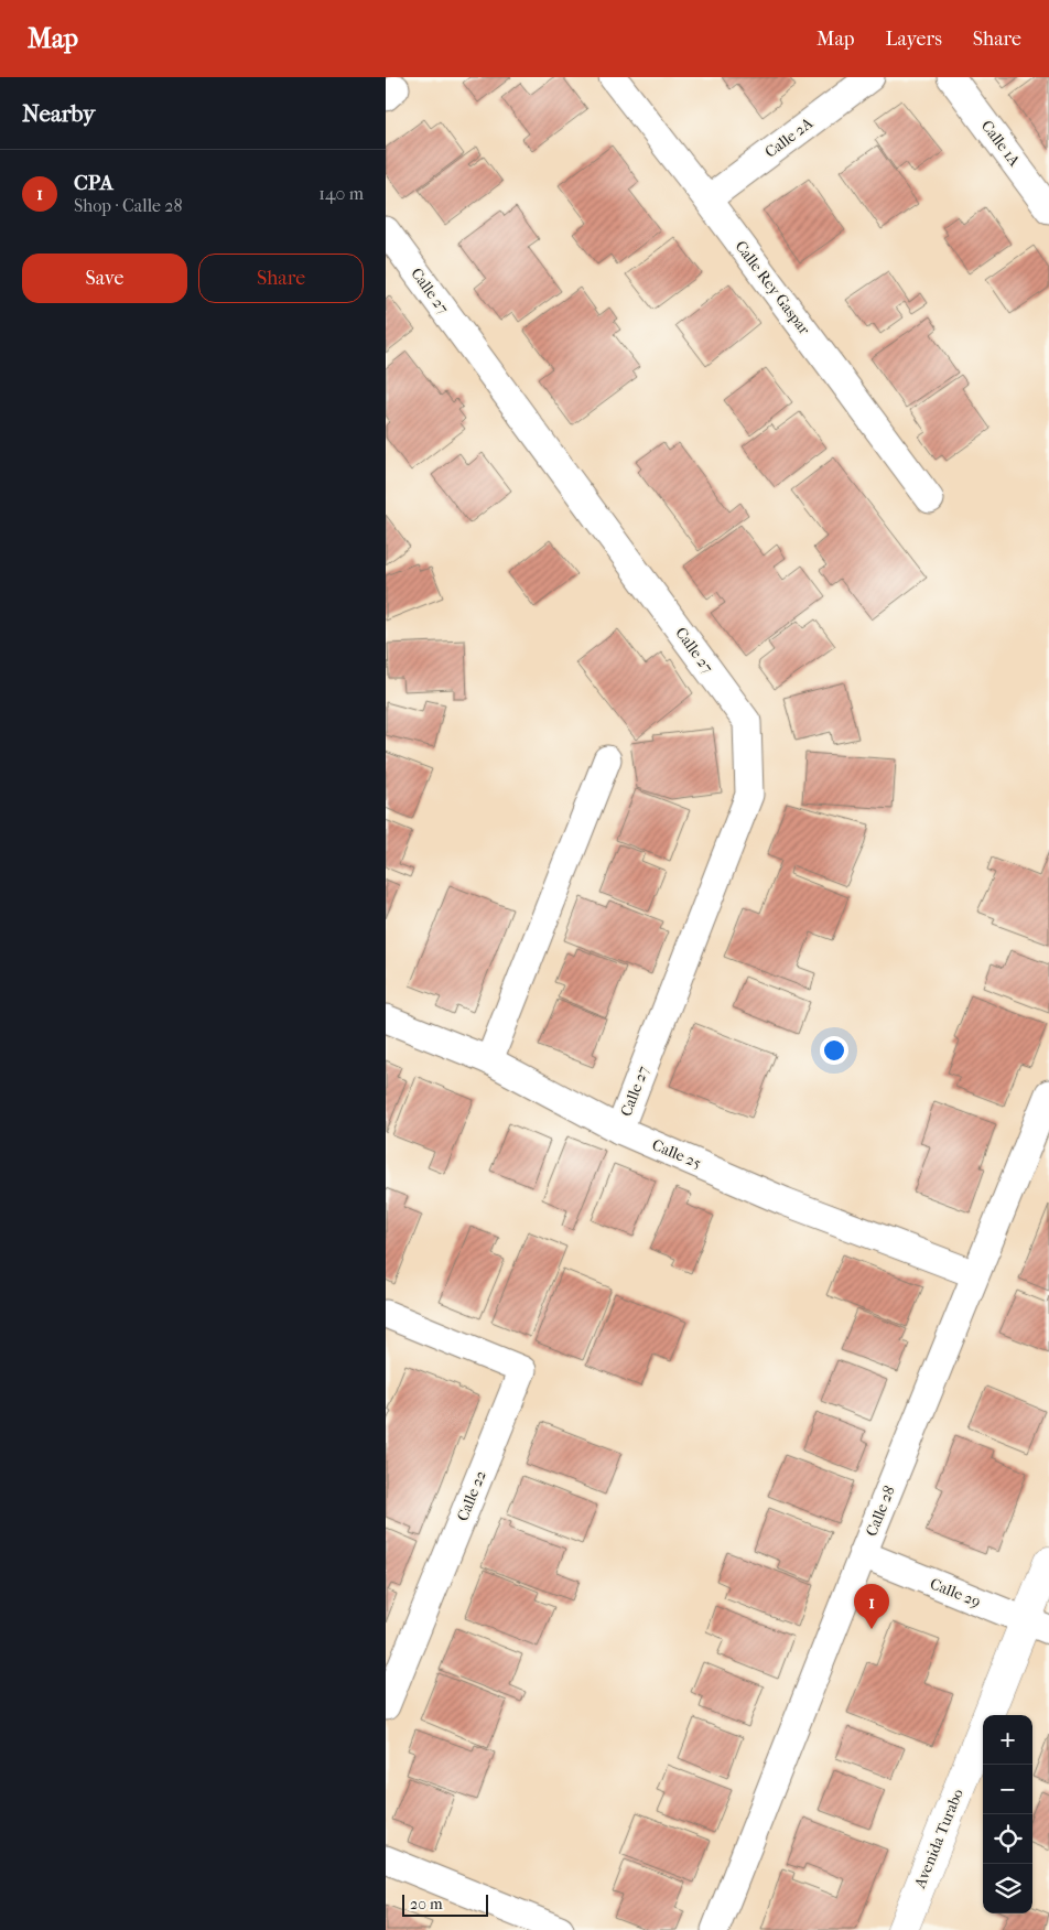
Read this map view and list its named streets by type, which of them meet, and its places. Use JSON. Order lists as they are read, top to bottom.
{
  "streets": {
    "street": [
      "Calle 2A",
      "Calle 1A",
      "Calle Rey Gaspar",
      "Calle 27",
      "Calle 25",
      "Calle 22",
      "Calle 28",
      "Calle 29",
      "Avenida Turabo"
    ]
  },
  "crossings": [
    ["Calle 2A", "Calle Rey Gaspar"],
    ["Calle 27", "Calle 25"],
    ["Calle 25", "Calle 28"],
    ["Calle 28", "Calle 29"],
    ["Calle 29", "Avenida Turabo"]
  ],
  "scale_bar": "20 m",
  "page": {
    "header": "Map",
    "nav": ["Map", "Layers", "Share"],
    "heading": "Nearby",
    "list": [
      {
        "mark": "1",
        "name": "CPA",
        "note": "Shop · Calle 28",
        "value": "140 m"
      }
    ],
    "buttons": ["Save", "Share"],
    "pins": "1",
    "map_buttons": ["+", "−"],
    "scale": "20 m"
  }
}
